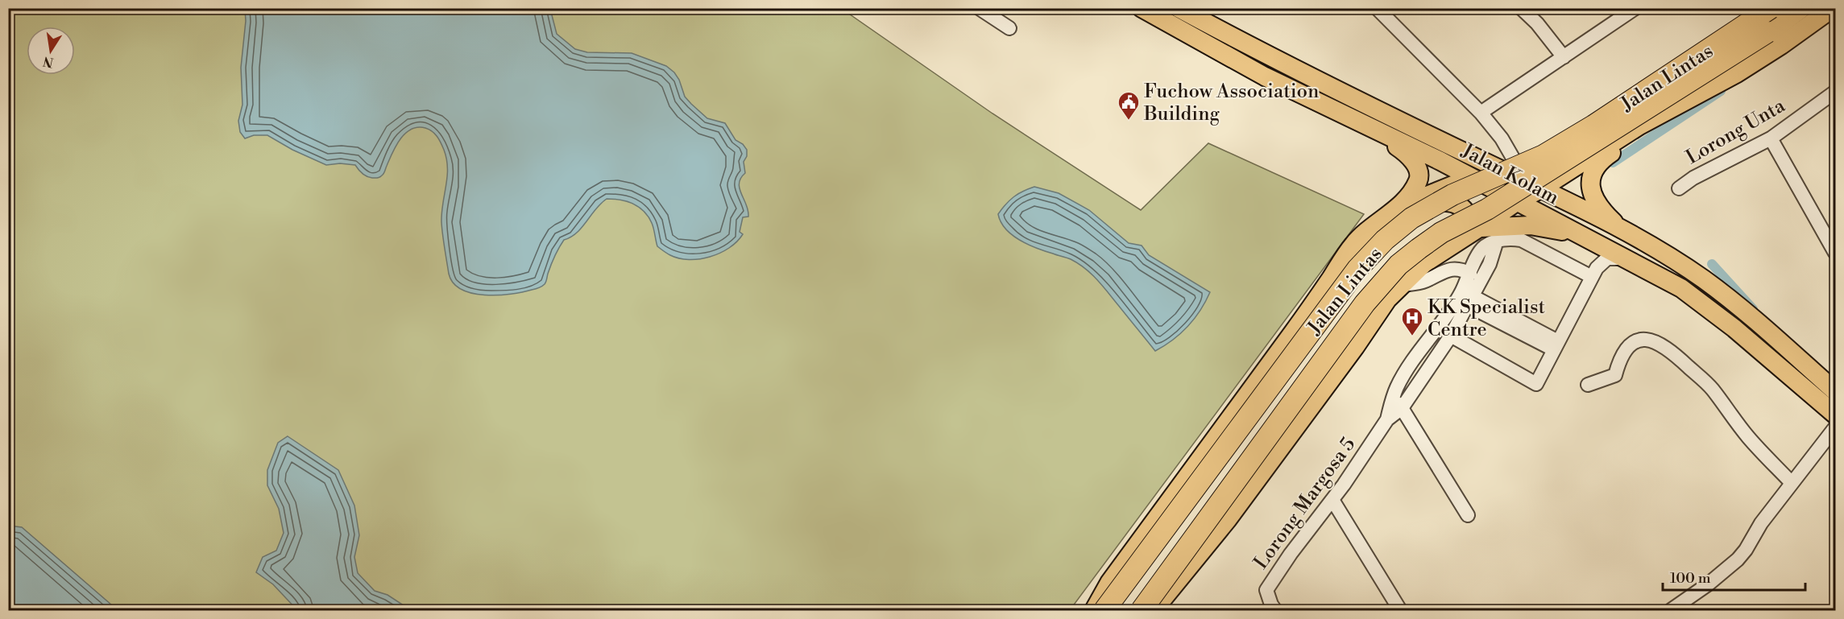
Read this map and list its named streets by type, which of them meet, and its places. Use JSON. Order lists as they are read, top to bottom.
{
  "streets": {
    "highway": ["Jalan Lintas"],
    "main road": ["Jalan Kolam"],
    "street": ["Lorong Unta", "Lorong Margosa 5"]
  },
  "crossings": [
    ["Jalan Lintas", "Jalan Kolam"]
  ],
  "places": {
    "public building": ["Fuchow Association Building"],
    "hospital": ["KK Specialist Centre"]
  },
  "scale_bar": "100 m",
  "north": "bottom"
}
